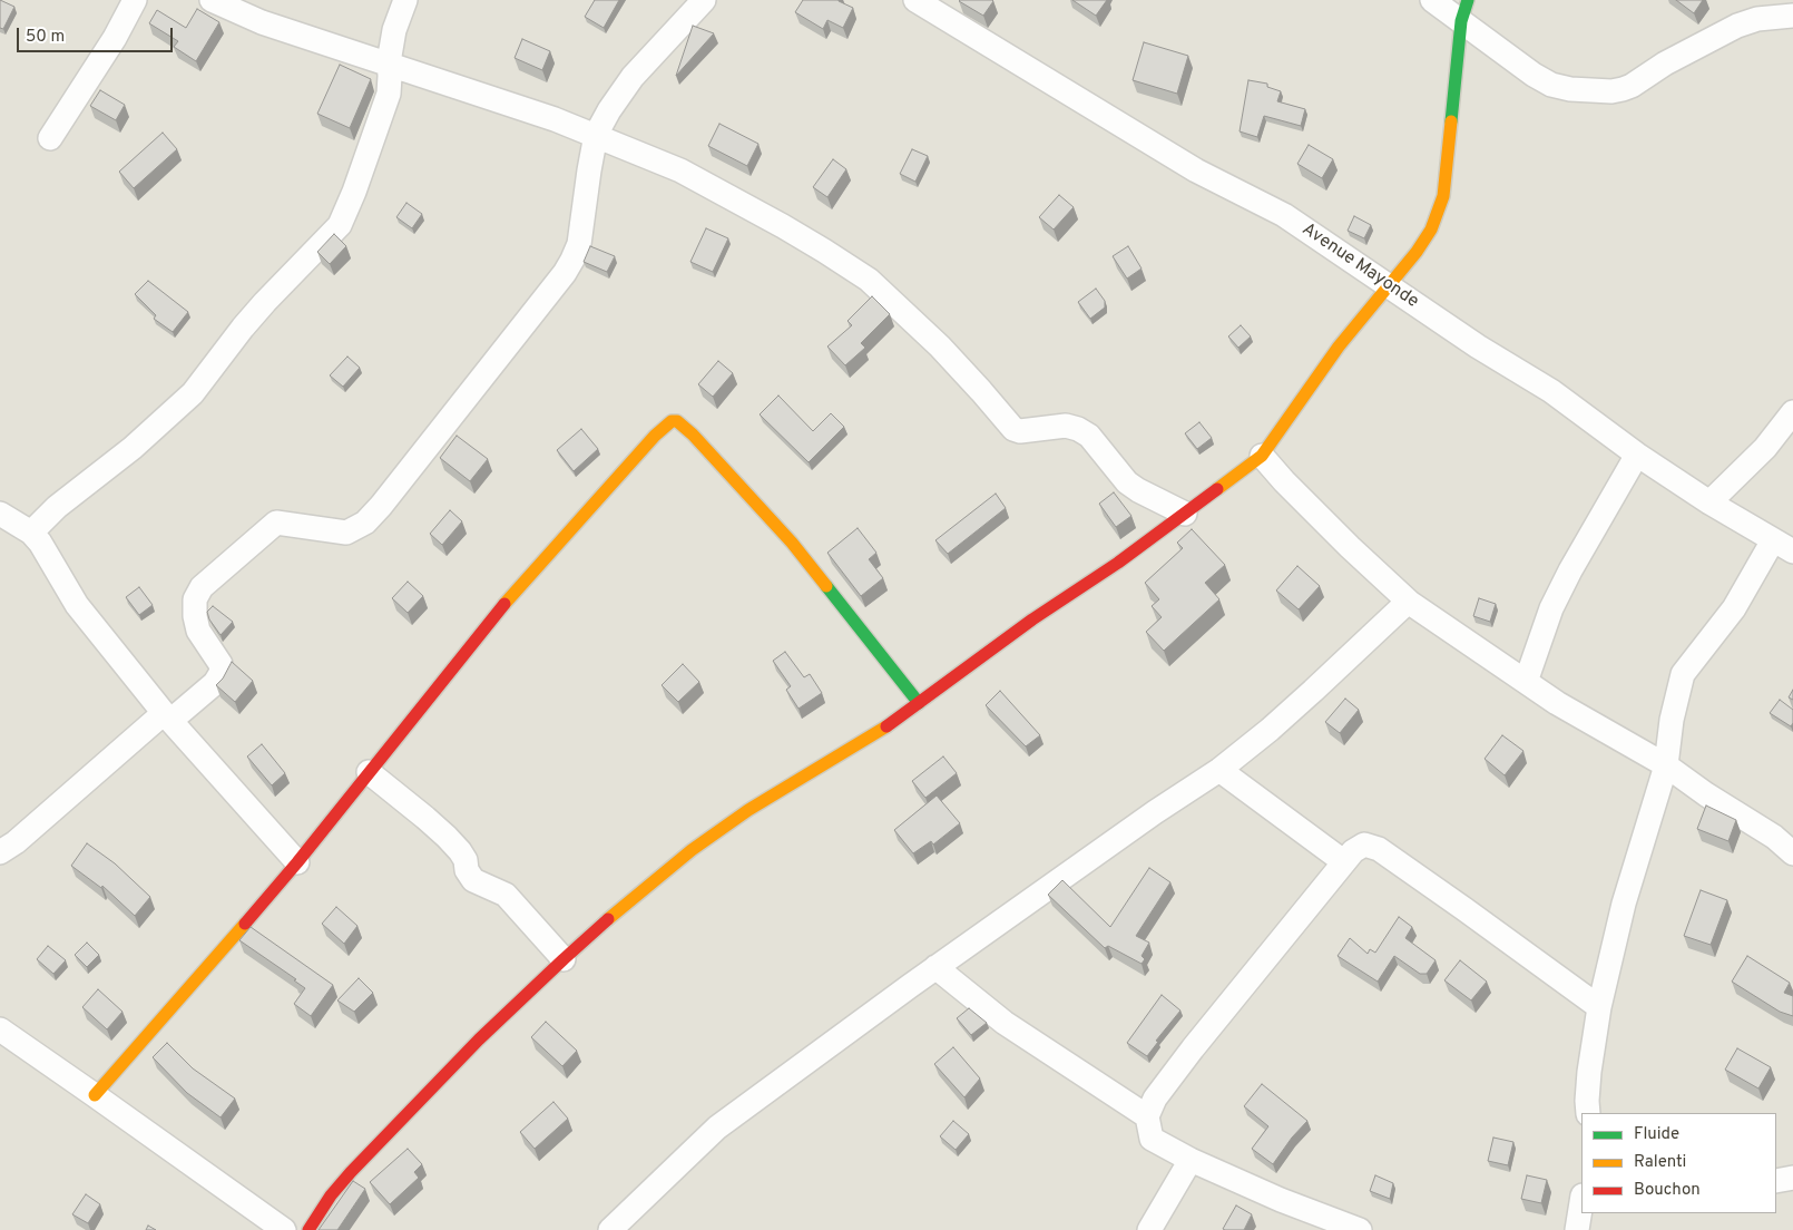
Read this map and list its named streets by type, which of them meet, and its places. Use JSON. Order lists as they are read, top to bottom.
{
  "streets": {
    "street": ["Avenue Mayonde"]
  },
  "legend": ["Fluide", "Ralenti", "Bouchon"],
  "scale_bar": "50 m"
}
